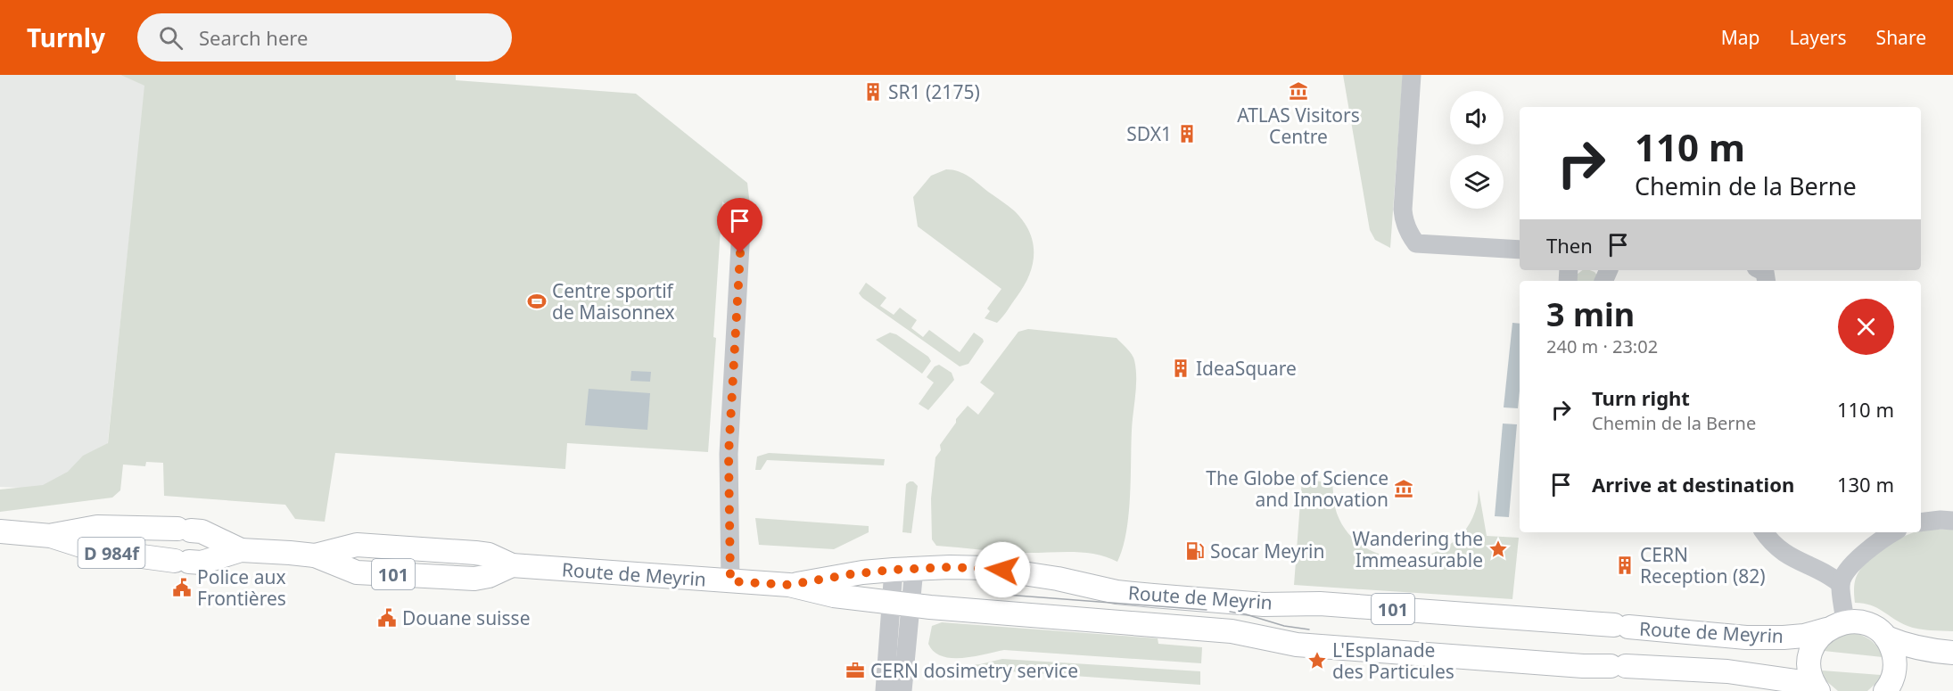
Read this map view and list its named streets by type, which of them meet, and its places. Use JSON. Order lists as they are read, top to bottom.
{
  "streets": {
    "main road": ["D 984f", "101", "Route de Meyrin"]
  },
  "places": {
    "museum": ["ATLAS Visitors Centre", "The Globe of Science and Innovation"],
    "building": [
      "SR1 (2175)",
      "SDX1",
      "IdeaSquare",
      "CERN Reception (82)"
    ],
    "sports": ["Centre sportif de Maisonnex"],
    "place": ["Wandering the Immeasurable", "L'Esplanade des Particules"],
    "fuel station": ["Socar Meyrin"],
    "public building": ["Police aux Frontières", "Douane suisse"],
    "office": ["CERN dosimetry service"]
  },
  "page": {
    "header": "Turnly",
    "search": "Search here",
    "nav": ["Map", "Layers", "Share"],
    "turn": ["110 m", "Chemin de la Berne"],
    "then": "Then",
    "heading": ["3 min", "240 m · 23:02"],
    "list": [
      {
        "name": "Turn right",
        "note": "Chemin de la Berne",
        "value": "110 m"
      },
      {
        "name": "Arrive at destination",
        "value": "130 m"
      }
    ]
  }
}
